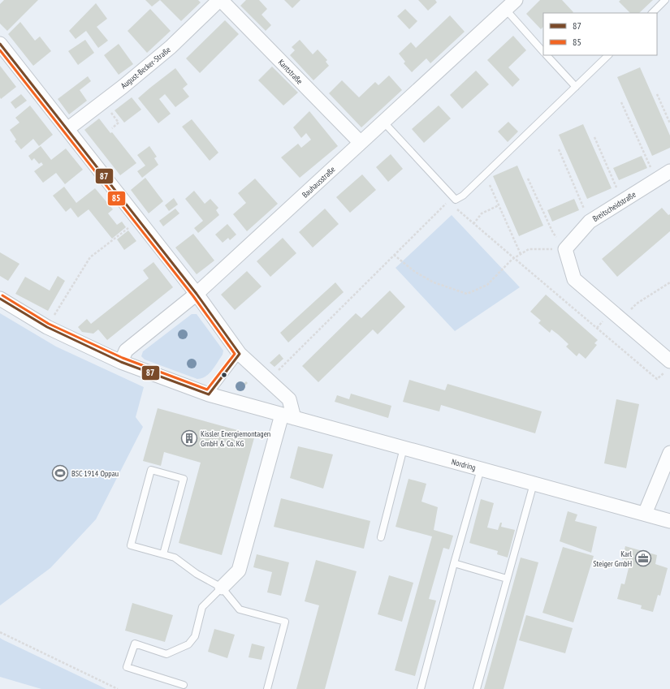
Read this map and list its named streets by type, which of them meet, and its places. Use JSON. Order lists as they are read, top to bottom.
{
  "streets": {
    "street": [
      "August-Becker-Straße",
      "Kantstraße",
      "Bauhausstraße",
      "Breitscheidstraße",
      "Nordring"
    ]
  },
  "crossings": [
    ["August-Becker-Straße", "Kantstraße"],
    ["Kantstraße", "Bauhausstraße"],
    ["Bauhausstraße", "Nordring"]
  ],
  "places": {
    "building": ["Kissler Energiemontagen GmbH & Co. KG"],
    "sports": ["BSC 1914 Oppau"],
    "office": ["Karl Steiger GmbH"]
  },
  "lines": ["transit line 87", "transit line 85"],
  "legend": ["87", "85"]
}
